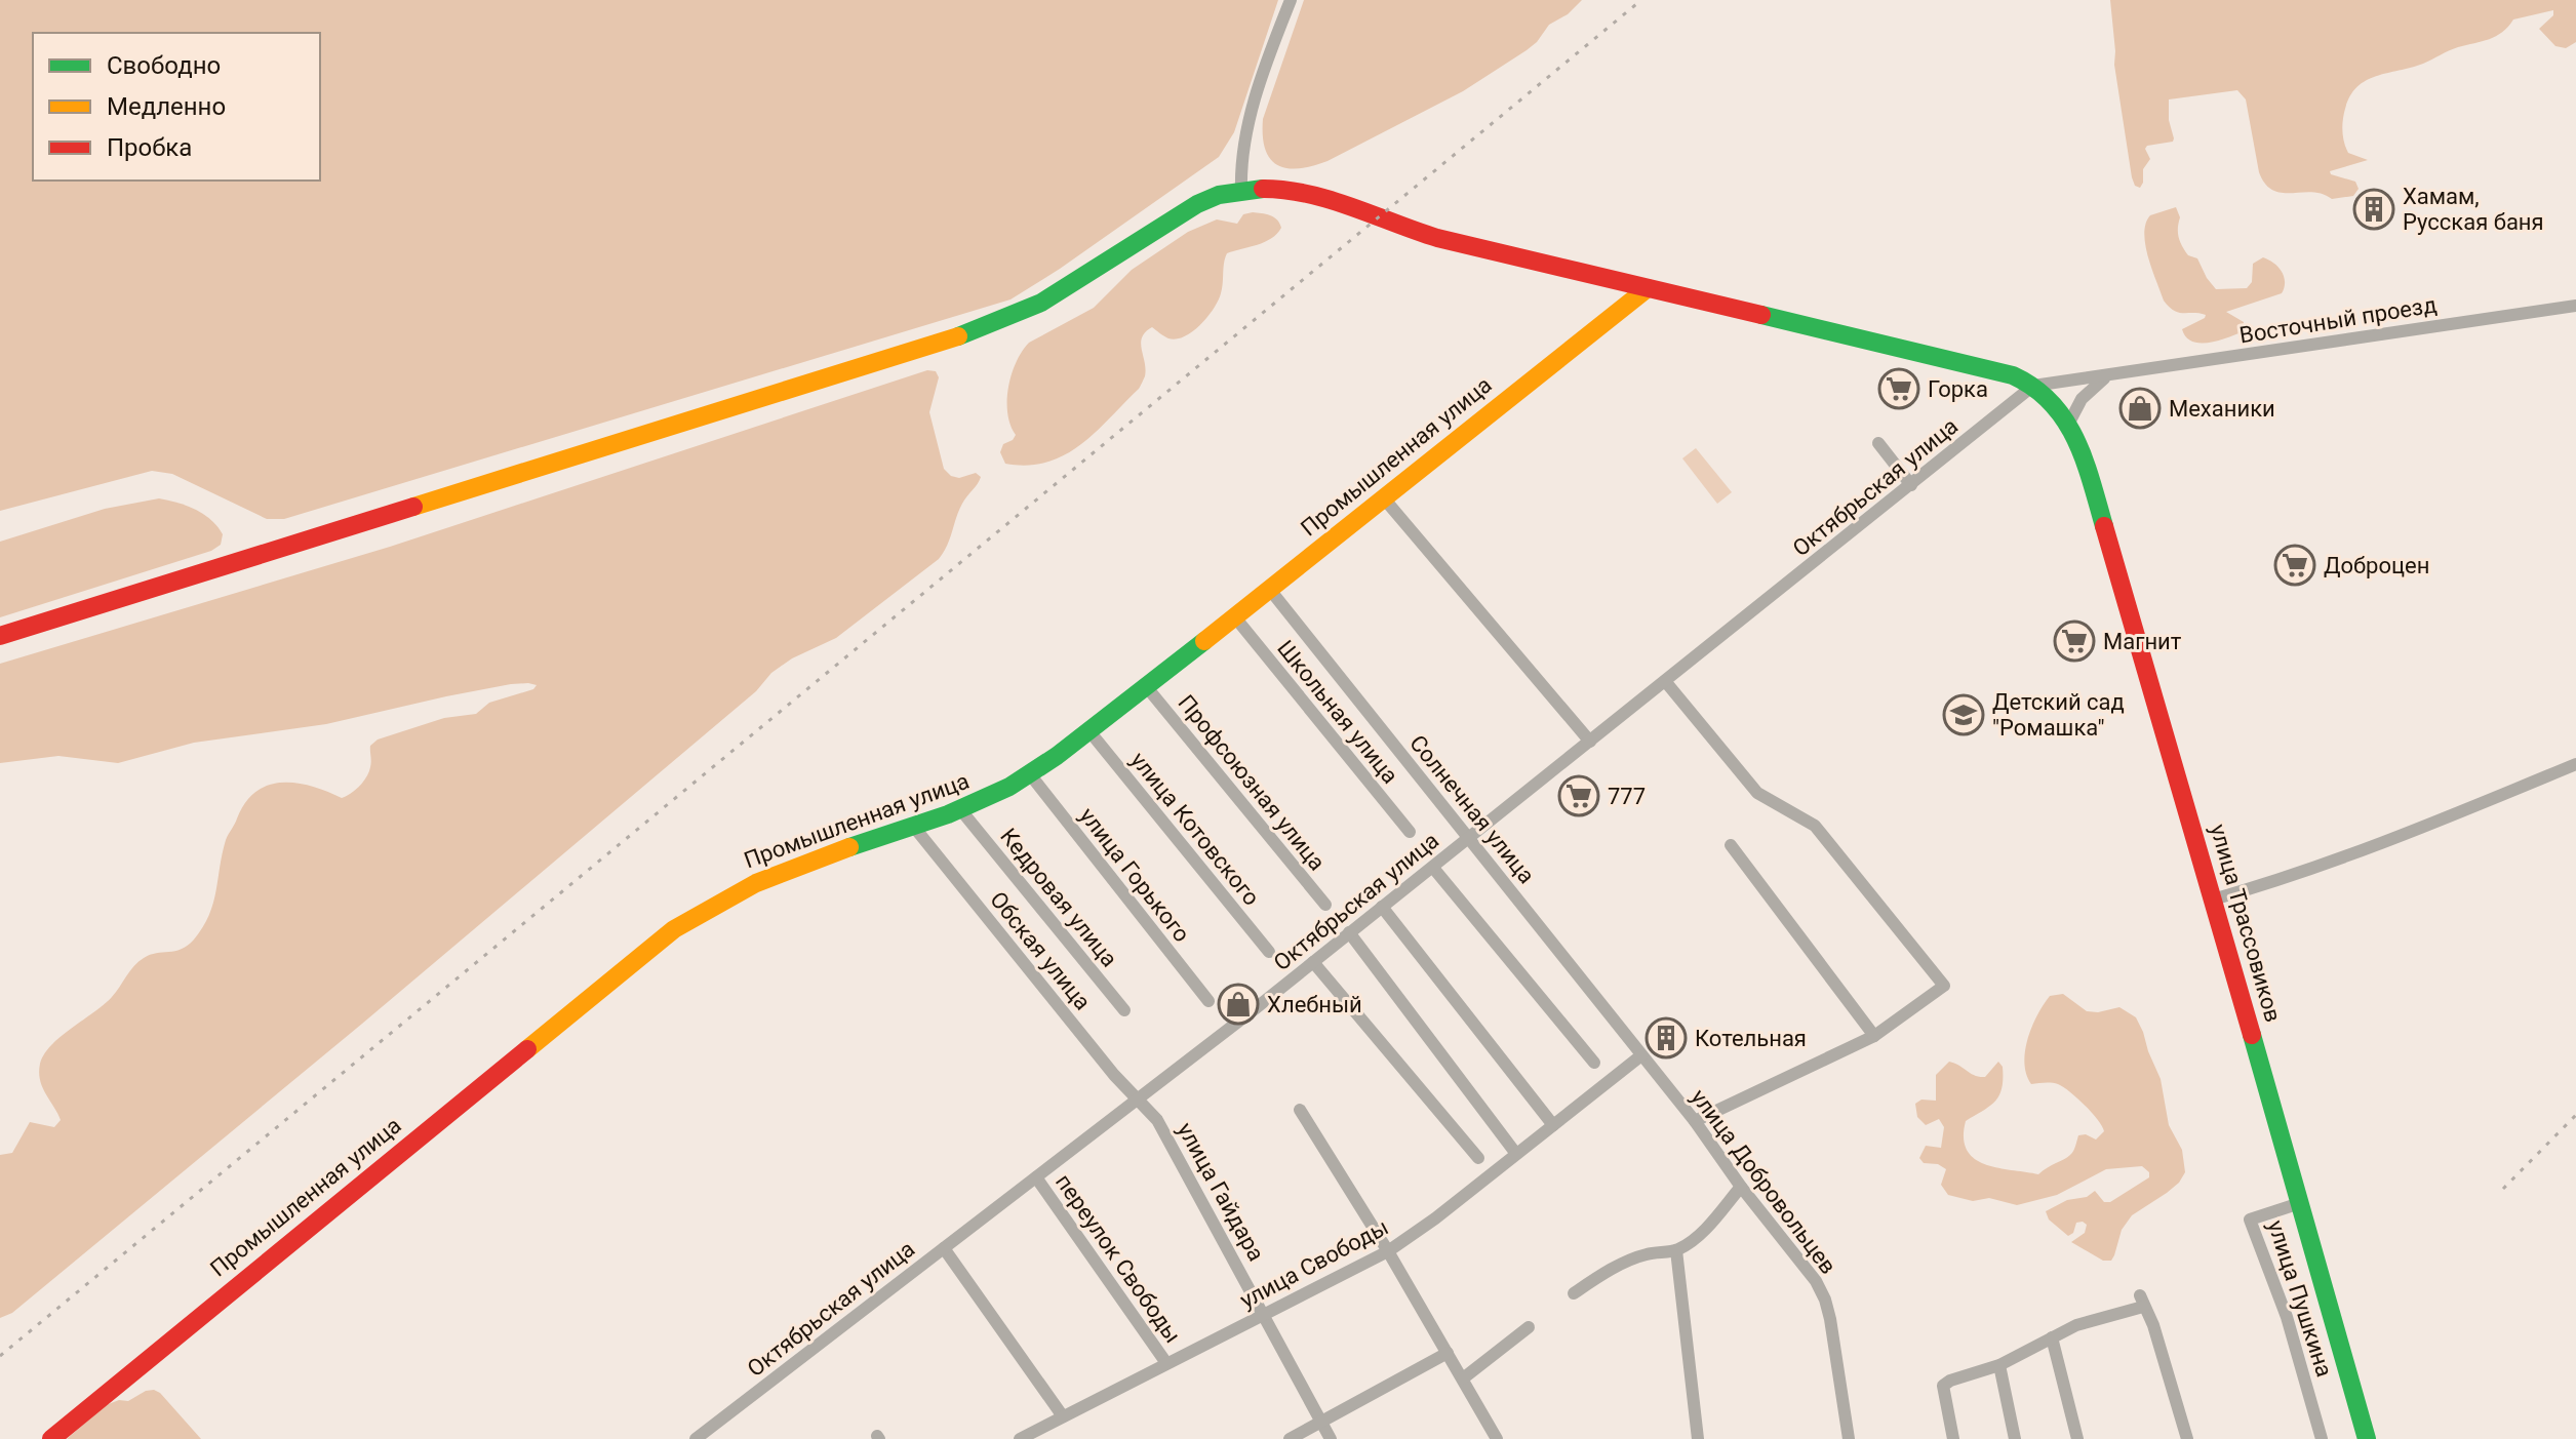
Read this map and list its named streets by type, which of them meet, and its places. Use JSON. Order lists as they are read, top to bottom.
{
  "streets": {
    "main road": ["Промышленная улица", "улица Трассовиков"],
    "street": [
      "Восточный проезд",
      "Октябрьская улица",
      "Школьная улица",
      "Профсоюзная улица",
      "Солнечная улица",
      "улица Котовского",
      "улица Горького",
      "Кедровая улица",
      "Обская улица",
      "улица Добровольцев",
      "улица Гайдара",
      "переулок Свободы",
      "улица Свободы",
      "улица Пушкина"
    ]
  },
  "crossings": [
    ["Восточный проезд", "Октябрьская улица"],
    ["Промышленная улица", "Школьная улица"],
    ["Промышленная улица", "Профсоюзная улица"],
    ["Промышленная улица", "Солнечная улица"],
    ["Промышленная улица", "улица Котовского"],
    ["Промышленная улица", "улица Горького"],
    ["Промышленная улица", "Кедровая улица"],
    ["Промышленная улица", "Обская улица"],
    ["Октябрьская улица", "Солнечная улица"],
    ["Октябрьская улица", "Обская улица"],
    ["Октябрьская улица", "улица Гайдара"],
    ["Октябрьская улица", "переулок Свободы"],
    ["Солнечная улица", "улица Добровольцев"],
    ["Солнечная улица", "улица Свободы"],
    ["улица Трассовиков", "улица Пушкина"],
    ["Обская улица", "улица Гайдара"],
    ["улица Добровольцев", "улица Свободы"],
    ["улица Гайдара", "улица Свободы"],
    ["переулок Свободы", "улица Свободы"]
  ],
  "places": {
    "building": ["Хамам, Русская баня", "Котельная"],
    "supermarket": [
      "Горка",
      "Доброцен",
      "Магнит",
      "777"
    ],
    "shop": ["Механики", "Хлебный"],
    "school or university": ["Детский сад \"Ромашка\""]
  },
  "legend": ["Свободно", "Медленно", "Пробка"]
}
